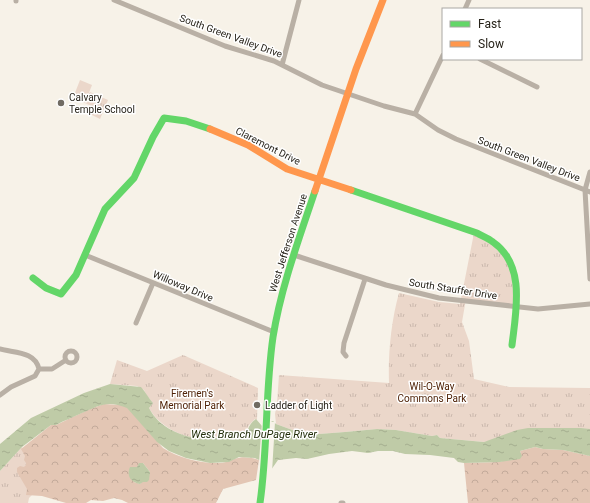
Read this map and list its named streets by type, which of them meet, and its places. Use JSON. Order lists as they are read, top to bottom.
{
  "streets": {
    "street": [
      "South Green Valley Drive",
      "Claremont Drive",
      "West Jefferson Avenue",
      "Willoway Drive",
      "South Stauffer Drive"
    ]
  },
  "crossings": [
    ["South Green Valley Drive", "West Jefferson Avenue"],
    ["Claremont Drive", "West Jefferson Avenue"],
    ["Claremont Drive", "Willoway Drive"],
    ["Claremont Drive", "South Stauffer Drive"],
    ["West Jefferson Avenue", "Willoway Drive"],
    ["West Jefferson Avenue", "South Stauffer Drive"]
  ],
  "water": ["West Branch DuPage River"],
  "parks": ["Wil-O-Way Commons Park", "Firemen's Memorial Park"],
  "places": ["Calvary Temple School", "Ladder of Light"],
  "legend": ["Fast", "Slow"]
}
